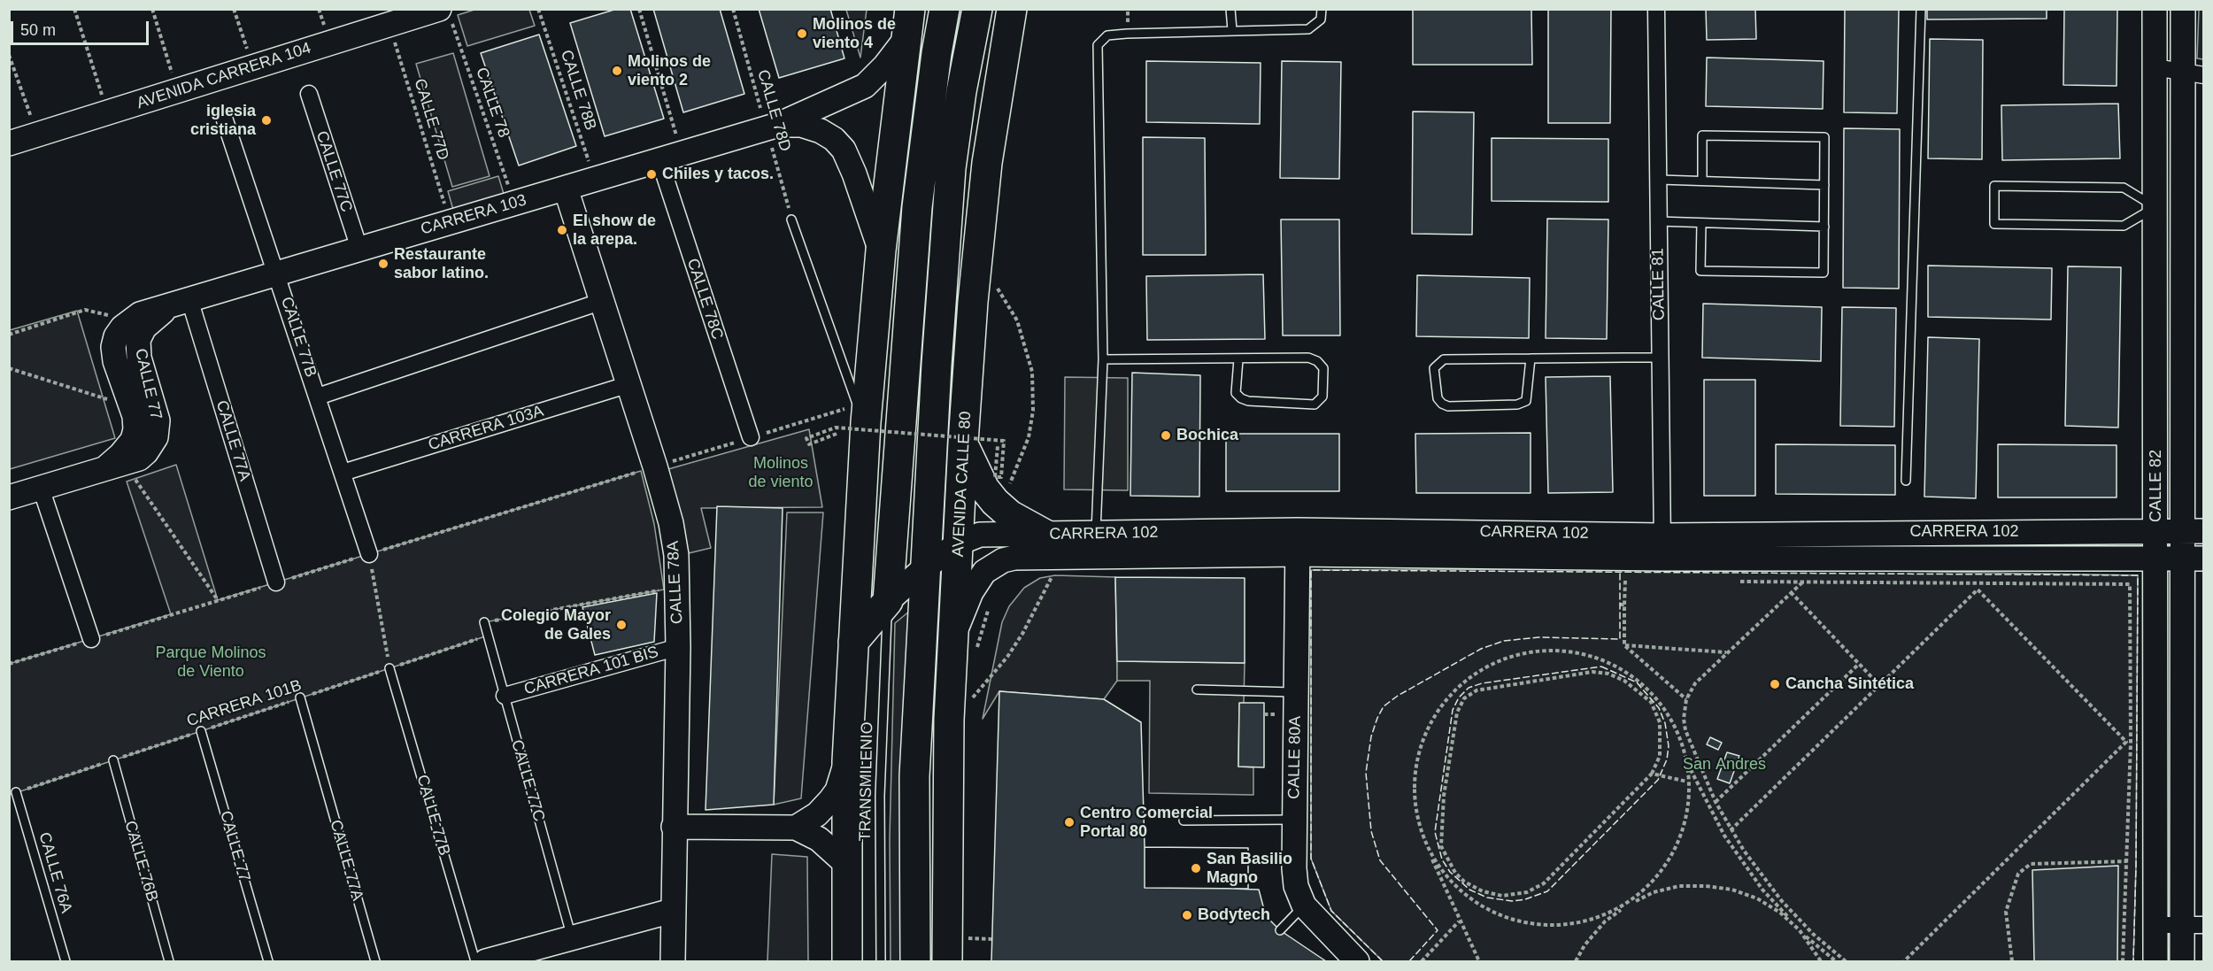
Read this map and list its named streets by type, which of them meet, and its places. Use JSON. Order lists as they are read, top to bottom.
{
  "streets": {
    "highway": ["AVENIDA CALLE 80"],
    "street": [
      "AVENIDA CARRERA 104",
      "CALLE 77C",
      "CARRERA 103",
      "CALLE 81",
      "CALLE 78C",
      "CALLE 77B",
      "CALLE 77",
      "CARRERA 103A",
      "CALLE 77A",
      "CALLE 82",
      "CARRERA 102",
      "CALLE 78A",
      "CARRERA 101 BIS",
      "CALLE 80A"
    ],
    "lane": ["TRANSMILENIO", "CALLE 76B", "CALLE 76A"],
    "path": [
      "CALLE 78B",
      "CALLE 78",
      "CALLE 78D",
      "CALLE 77D",
      "CARRERA 101B"
    ]
  },
  "crossings": [
    ["AVENIDA CARRERA 104", "CALLE 78"],
    ["AVENIDA CARRERA 104", "CALLE 77D"],
    ["CALLE 78B", "CARRERA 103"],
    ["CALLE 78", "CARRERA 103"],
    ["CALLE 78D", "CARRERA 103"],
    ["CALLE 77D", "CARRERA 103"],
    ["CALLE 77C", "CARRERA 103"],
    ["CALLE 77C", "CARRERA 101 BIS"],
    ["CALLE 77C", "CARRERA 101B"],
    ["CARRERA 103", "CALLE 78C"],
    ["CARRERA 103", "CALLE 77B"],
    ["CARRERA 103", "CALLE 77"],
    ["CARRERA 103", "CALLE 77A"],
    ["CARRERA 103", "CALLE 78A"],
    ["CALLE 81", "CARRERA 102"],
    ["CALLE 77B", "CARRERA 103A"],
    ["CALLE 77B", "CARRERA 101B"],
    ["CALLE 77", "CALLE 77A"],
    ["CALLE 77", "CARRERA 101B"],
    ["CARRERA 103A", "CALLE 78A"],
    ["CALLE 77A", "CARRERA 101B"],
    ["AVENIDA CALLE 80", "CARRERA 102"],
    ["CALLE 82", "CARRERA 102"],
    ["CARRERA 102", "CALLE 80A"],
    ["CARRERA 102", "TRANSMILENIO"],
    ["CALLE 78A", "CARRERA 101 BIS"],
    ["CARRERA 101B", "CALLE 76B"],
    ["CARRERA 101B", "CALLE 76A"]
  ],
  "parks": ["Molinos de viento", "Parque Molinos de Viento", "San Andres"],
  "places": [
    "Molinos de viento 4",
    "Molinos de viento 2",
    "iglesia cristiana",
    "Chiles y tacos.",
    "El show de la arepa.",
    "Restaurante sabor latino.",
    "Bochica",
    "Colegio Mayor de Gales",
    "Cancha Sintética",
    "Centro Comercial Portal 80",
    "San Basilio Magno",
    "Bodytech"
  ],
  "scale_bar": "50 m"
}
